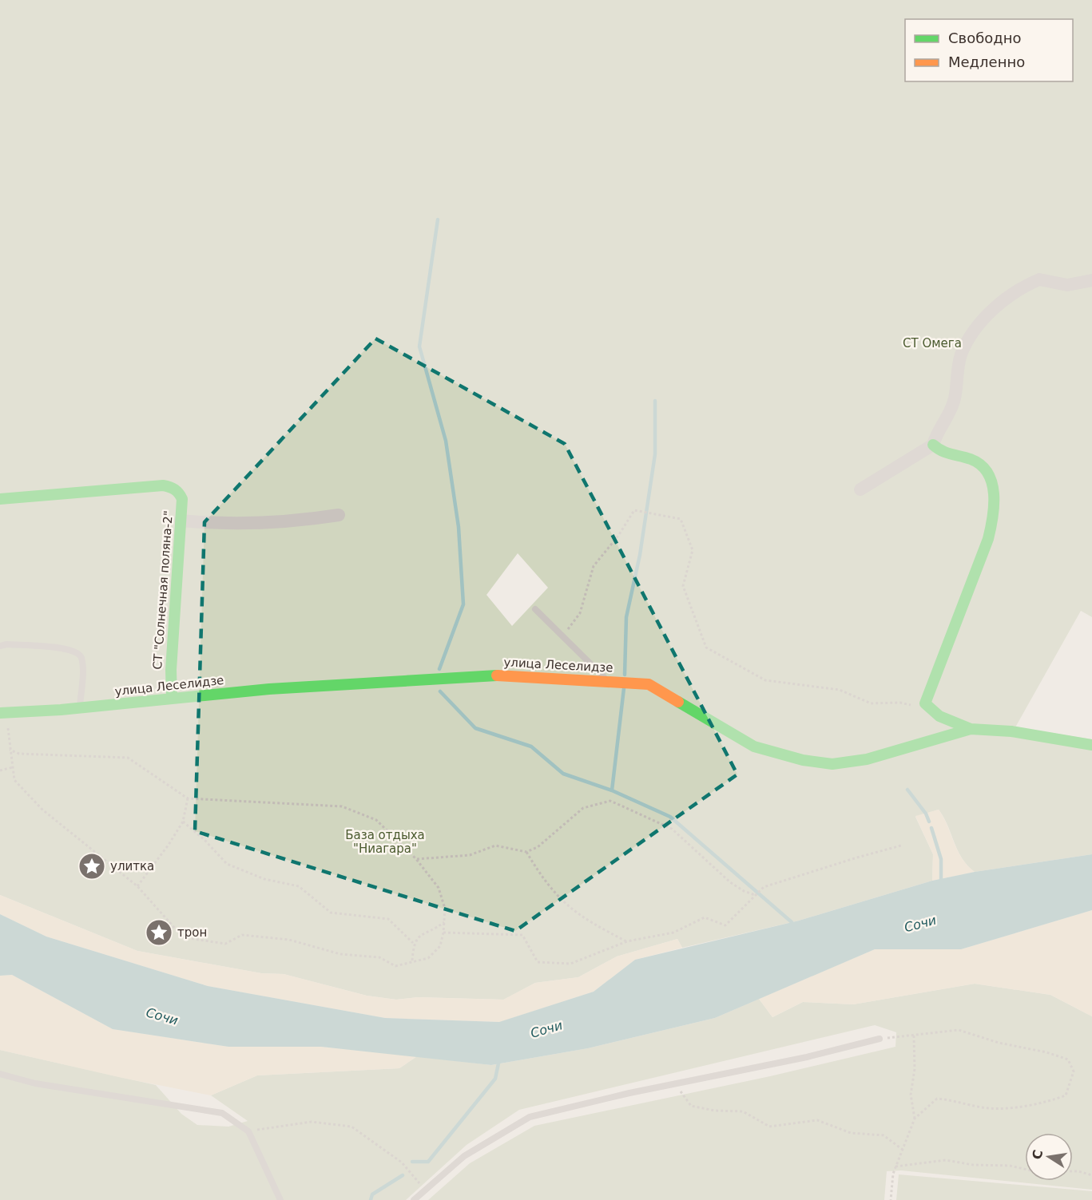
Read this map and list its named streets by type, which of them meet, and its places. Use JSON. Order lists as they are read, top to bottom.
{
  "streets": {
    "street": ["СТ \"Солнечная поляна-2\"", "улица Леселидзе"]
  },
  "crossings": [
    ["СТ \"Солнечная поляна-2\"", "улица Леселидзе"]
  ],
  "water": ["Сочи"],
  "parks": ["СТ Омега", "База отдыха \"Ниагара\""],
  "places": {
    "place": ["улитка", "трон"]
  },
  "legend": ["Свободно", "Медленно"],
  "north": "left"
}
